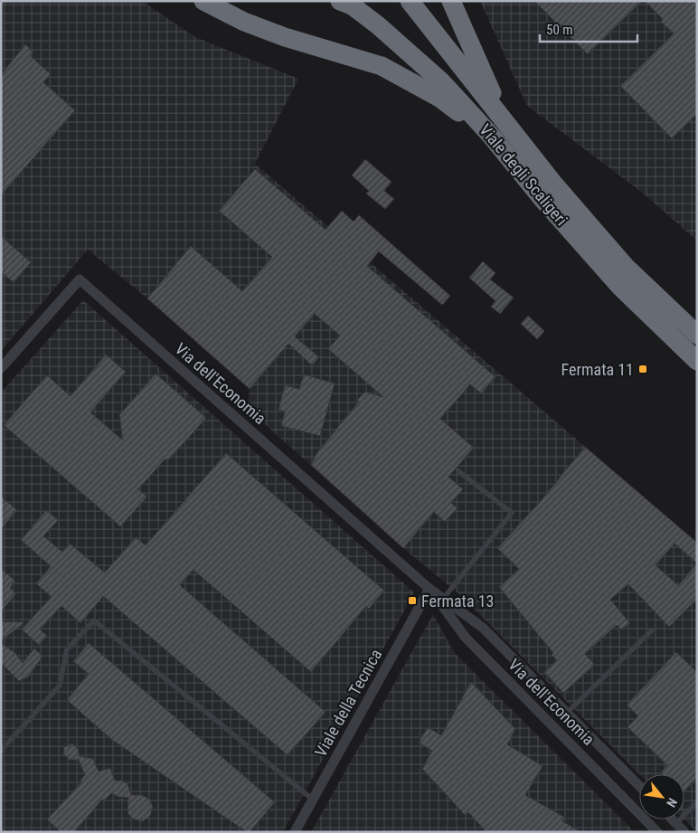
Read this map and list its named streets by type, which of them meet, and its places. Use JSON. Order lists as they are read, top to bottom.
{
  "streets": {
    "highway": ["Viale degli Scaligeri"],
    "street": ["Via dell'Economia", "Viale della Tecnica"]
  },
  "crossings": [
    ["Via dell'Economia", "Viale della Tecnica"]
  ],
  "places": {
    "transit": ["Fermata 11", "Fermata 13"]
  },
  "scale_bar": "50 m",
  "north": "bottom right"
}
